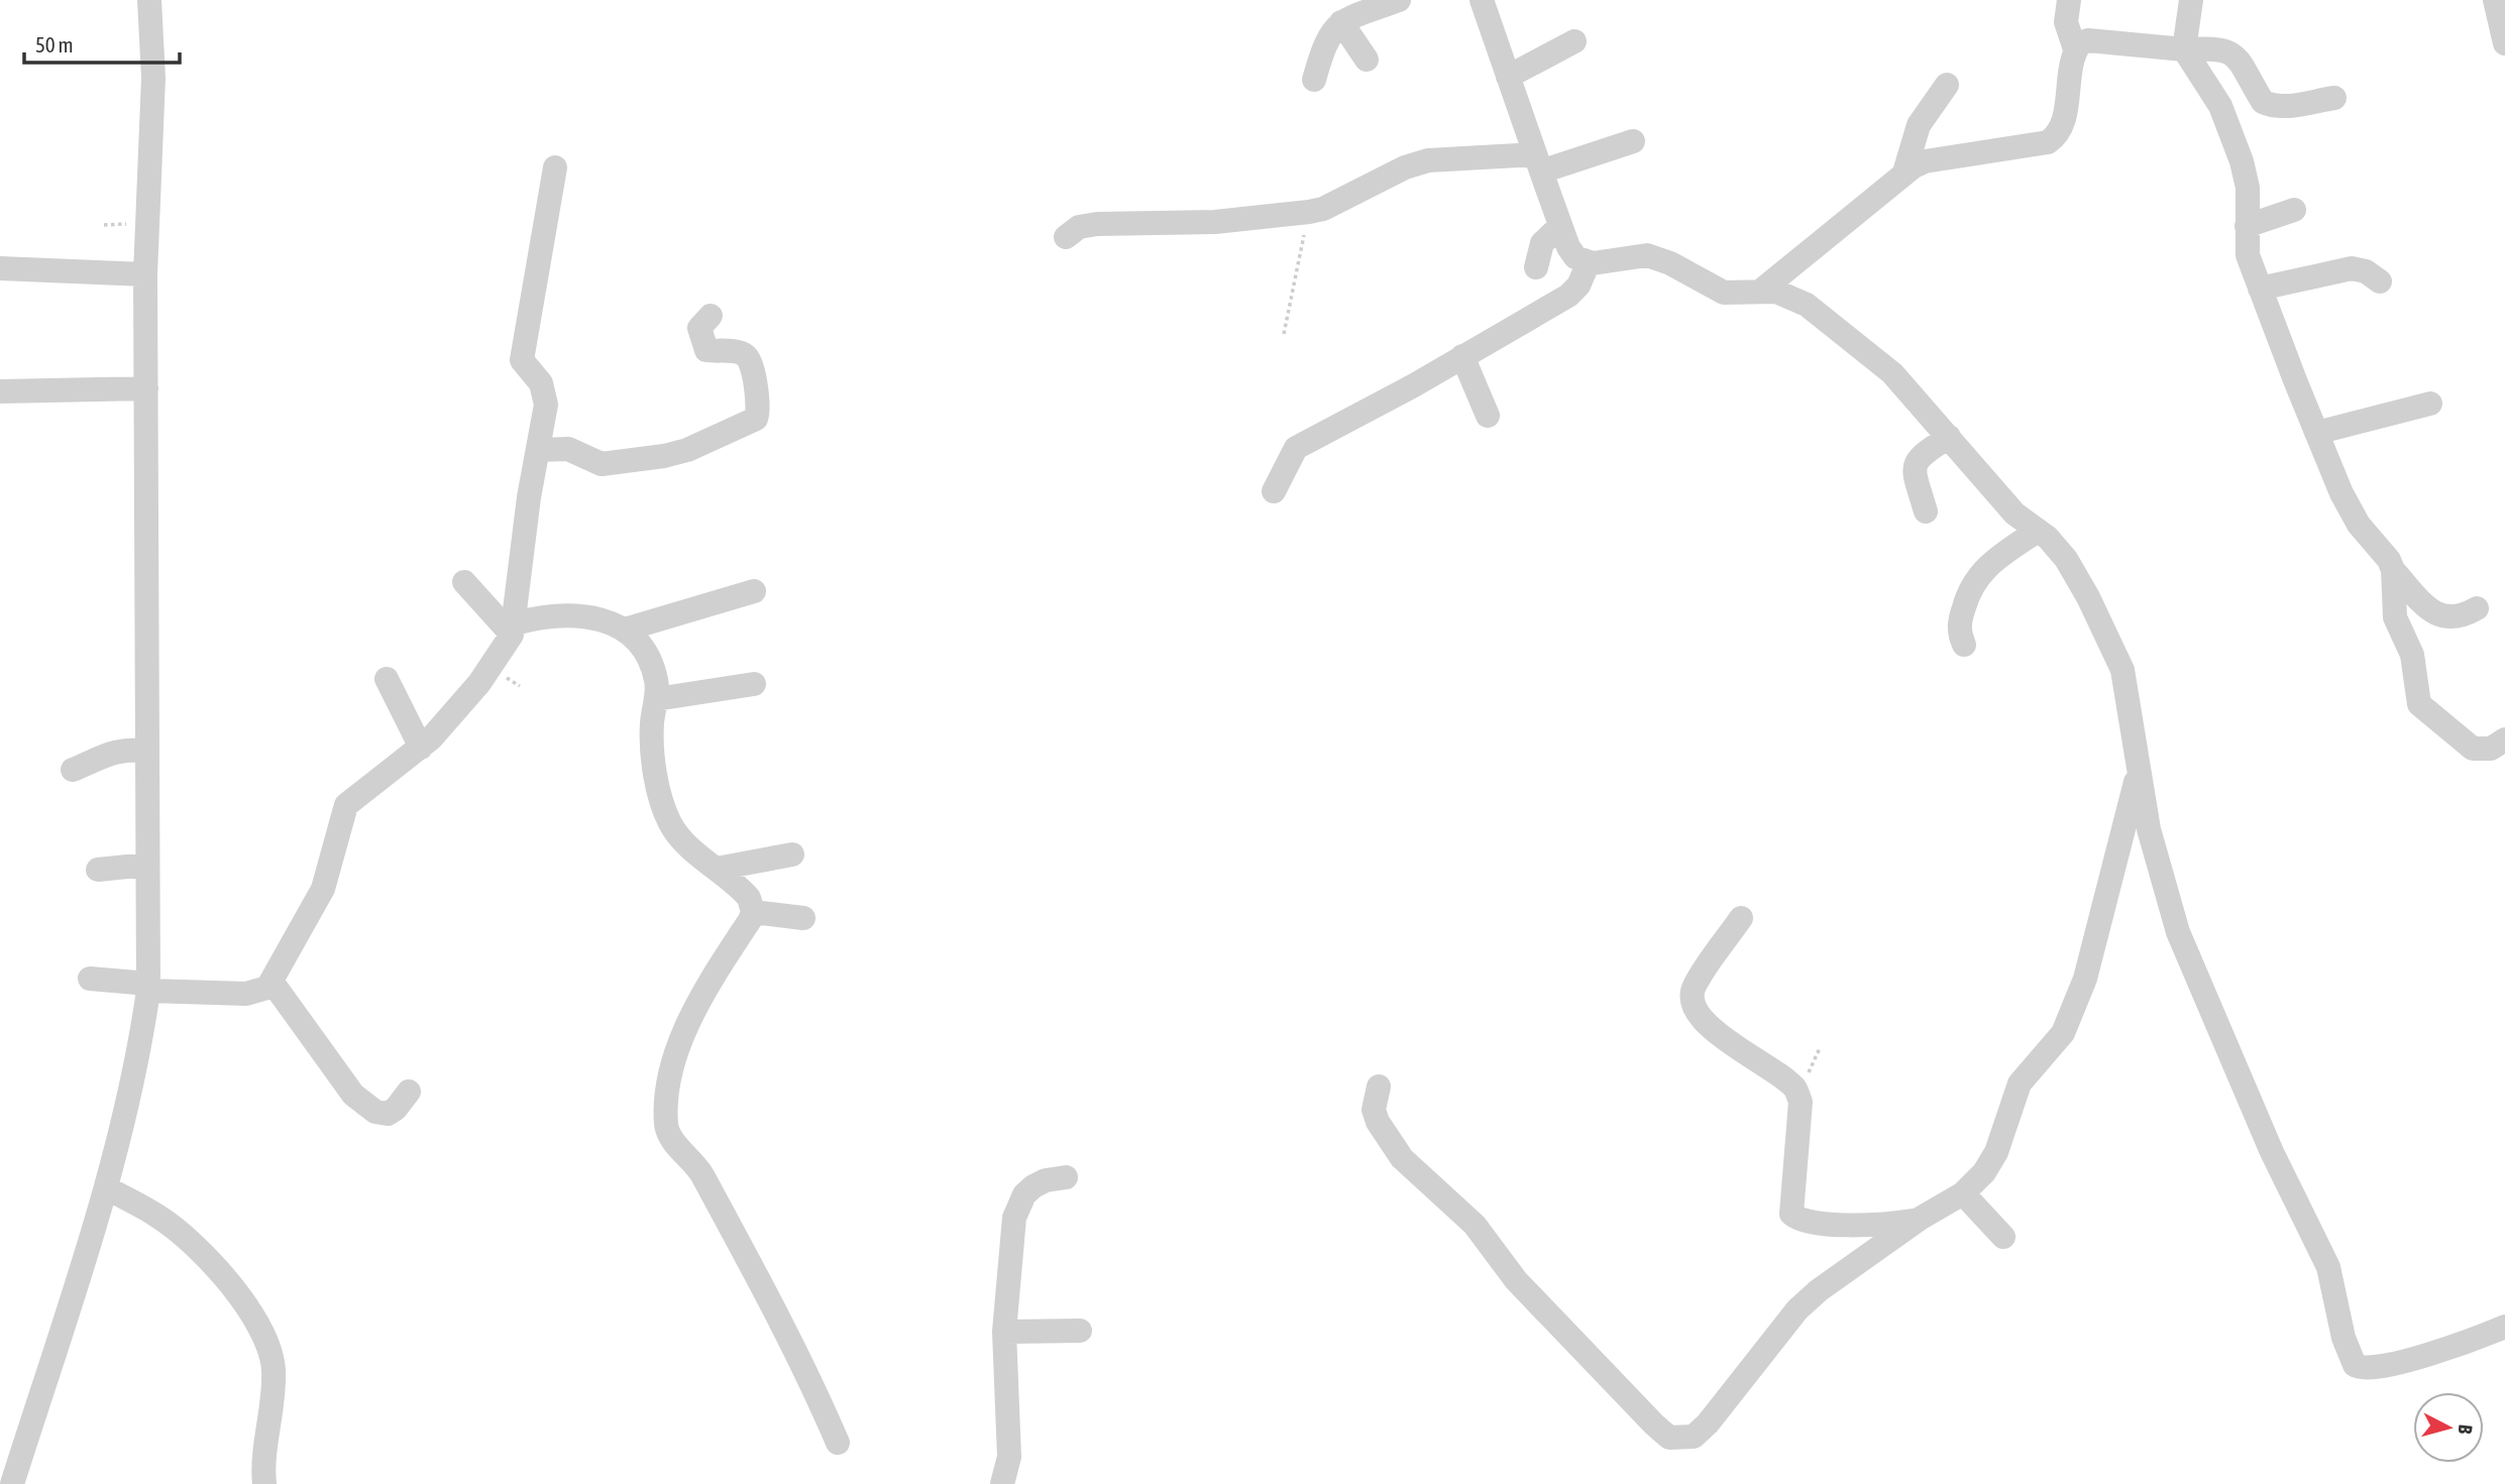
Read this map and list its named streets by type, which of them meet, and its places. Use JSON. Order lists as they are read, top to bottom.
{
  "scale_bar": "50 m",
  "north": "right"
}
